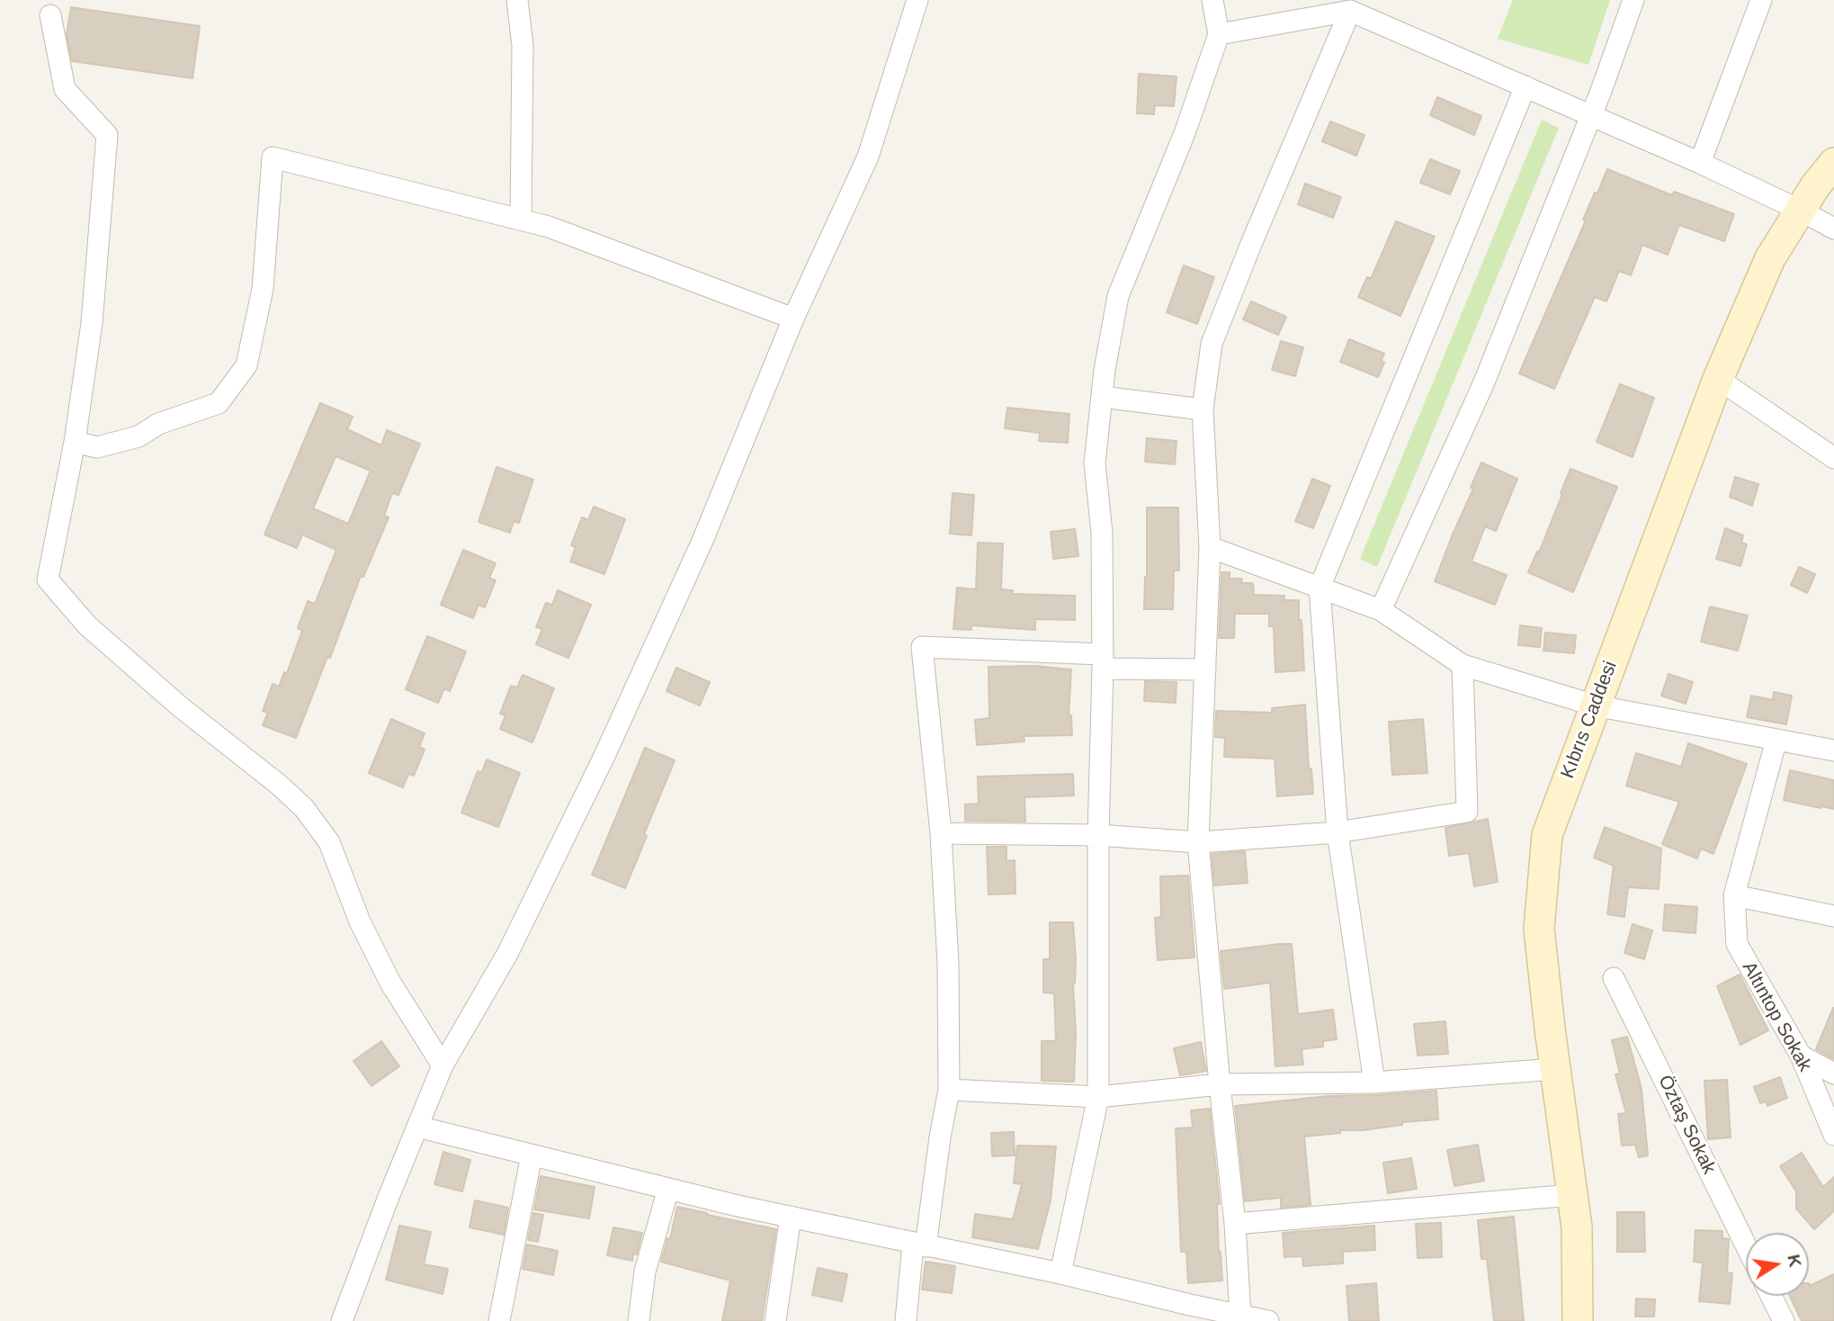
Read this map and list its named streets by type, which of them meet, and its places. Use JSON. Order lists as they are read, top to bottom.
{
  "streets": {
    "main road": ["Kıbrıs Caddesi"],
    "street": ["Altıntop Sokak", "Öztaş Sokak"]
  },
  "north": "right"
}
